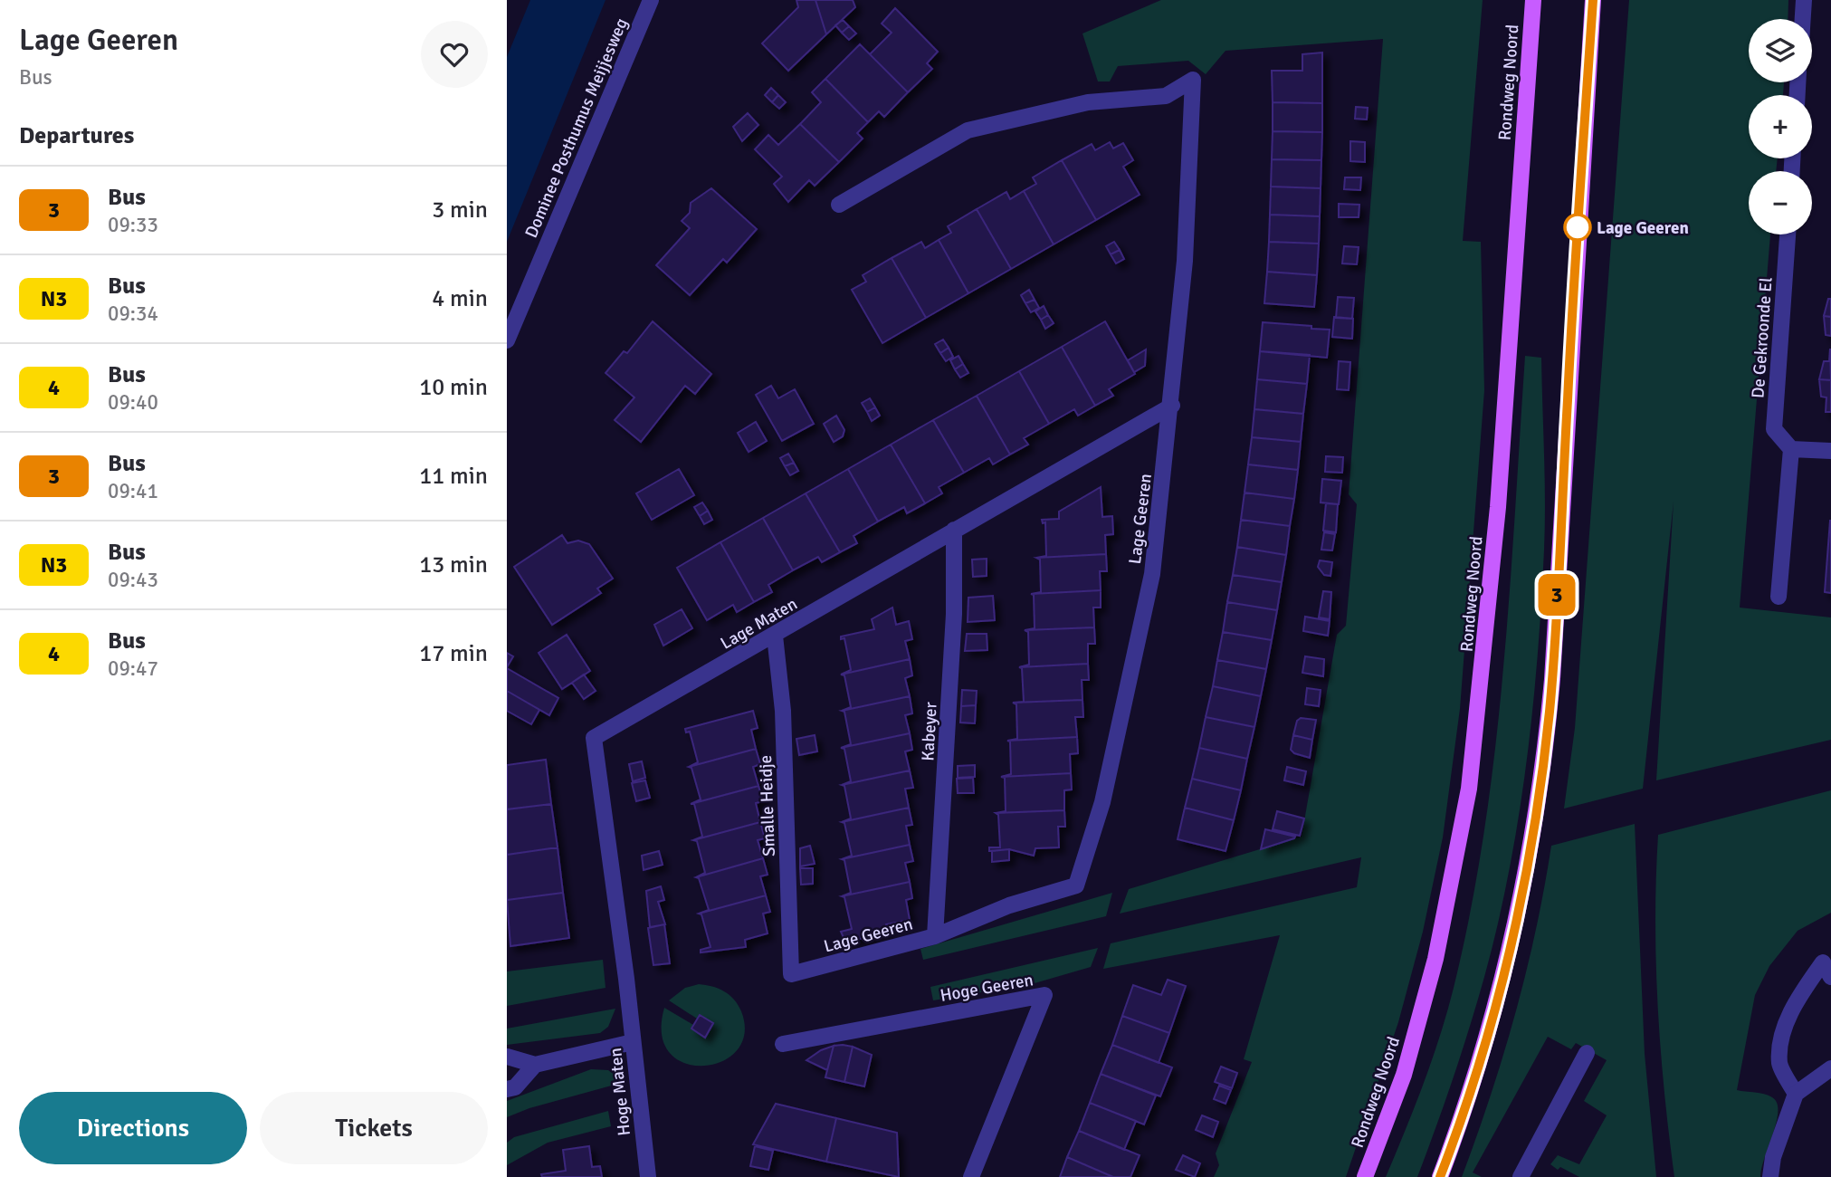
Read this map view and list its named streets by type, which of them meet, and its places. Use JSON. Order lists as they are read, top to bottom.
{
  "streets": {
    "main road": ["Rondweg Noord"],
    "street": [
      "Dominee Posthumus Meijjesweg",
      "De Gekroonde El",
      "Lage Geeren",
      "Lage Maten",
      "Kabeyer",
      "Smalle Heidje",
      "Hoge Geeren",
      "Hoge Maten"
    ]
  },
  "crossings": [
    ["Lage Geeren", "Lage Maten"],
    ["Lage Geeren", "Kabeyer"],
    ["Lage Geeren", "Smalle Heidje"],
    ["Lage Maten", "Kabeyer"],
    ["Lage Maten", "Smalle Heidje"],
    ["Lage Maten", "Hoge Maten"]
  ],
  "places": ["Lage Geeren"],
  "lines": ["bus line 3"],
  "page": {
    "heading": [
      ["Lage Geeren", "Bus"],
      "Departures"
    ],
    "on_map": "3",
    "map_buttons": ["+", "−"],
    "list": [
      {
        "mark": "3",
        "name": "Bus",
        "note": "09:33",
        "value": "3 min"
      },
      {
        "mark": "N3",
        "name": "Bus",
        "note": "09:34",
        "value": "4 min"
      },
      {
        "mark": "4",
        "name": "Bus",
        "note": "09:40",
        "value": "10 min"
      },
      {
        "mark": "3",
        "name": "Bus",
        "note": "09:41",
        "value": "11 min"
      },
      {
        "mark": "N3",
        "name": "Bus",
        "note": "09:43",
        "value": "13 min"
      },
      {
        "mark": "4",
        "name": "Bus",
        "note": "09:47",
        "value": "17 min"
      }
    ],
    "buttons": ["Directions", "Tickets"]
  }
}
